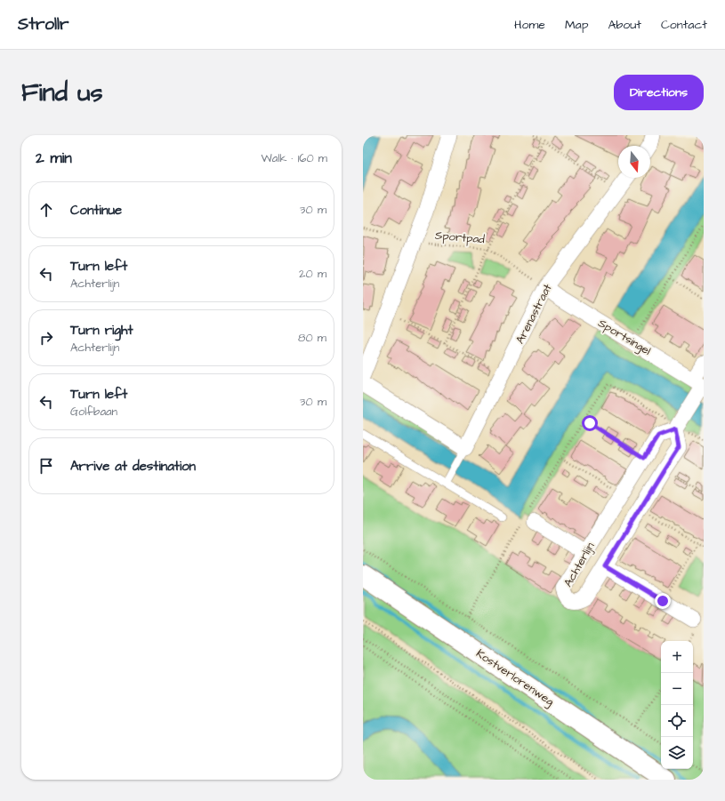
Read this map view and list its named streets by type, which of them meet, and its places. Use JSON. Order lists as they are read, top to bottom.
{
  "streets": {
    "street": [
      "Arenastraat",
      "Sportsingel",
      "Achterlijn",
      "Kostverlorenweg"
    ],
    "path": ["Sportpad"]
  },
  "crossings": [
    ["Sportpad", "Arenastraat"],
    ["Sportpad", "Sportsingel"],
    ["Arenastraat", "Sportsingel"]
  ],
  "north": "bottom",
  "page": {
    "header": "Strollr",
    "nav": [
      "Home",
      "Map",
      "About",
      "Contact"
    ],
    "buttons": "Directions",
    "title": "Find us",
    "heading": ["2 min", "Walk · 160 m"],
    "list": [
      ["Continue", "30 m"],
      ["Turn left", "Achterlijn", "20 m"],
      ["Turn right", "Achterlijn", "80 m"],
      ["Turn left", "Golfbaan", "30 m"],
      "Arrive at destination"
    ],
    "map_buttons": ["+", "−"]
  }
}
